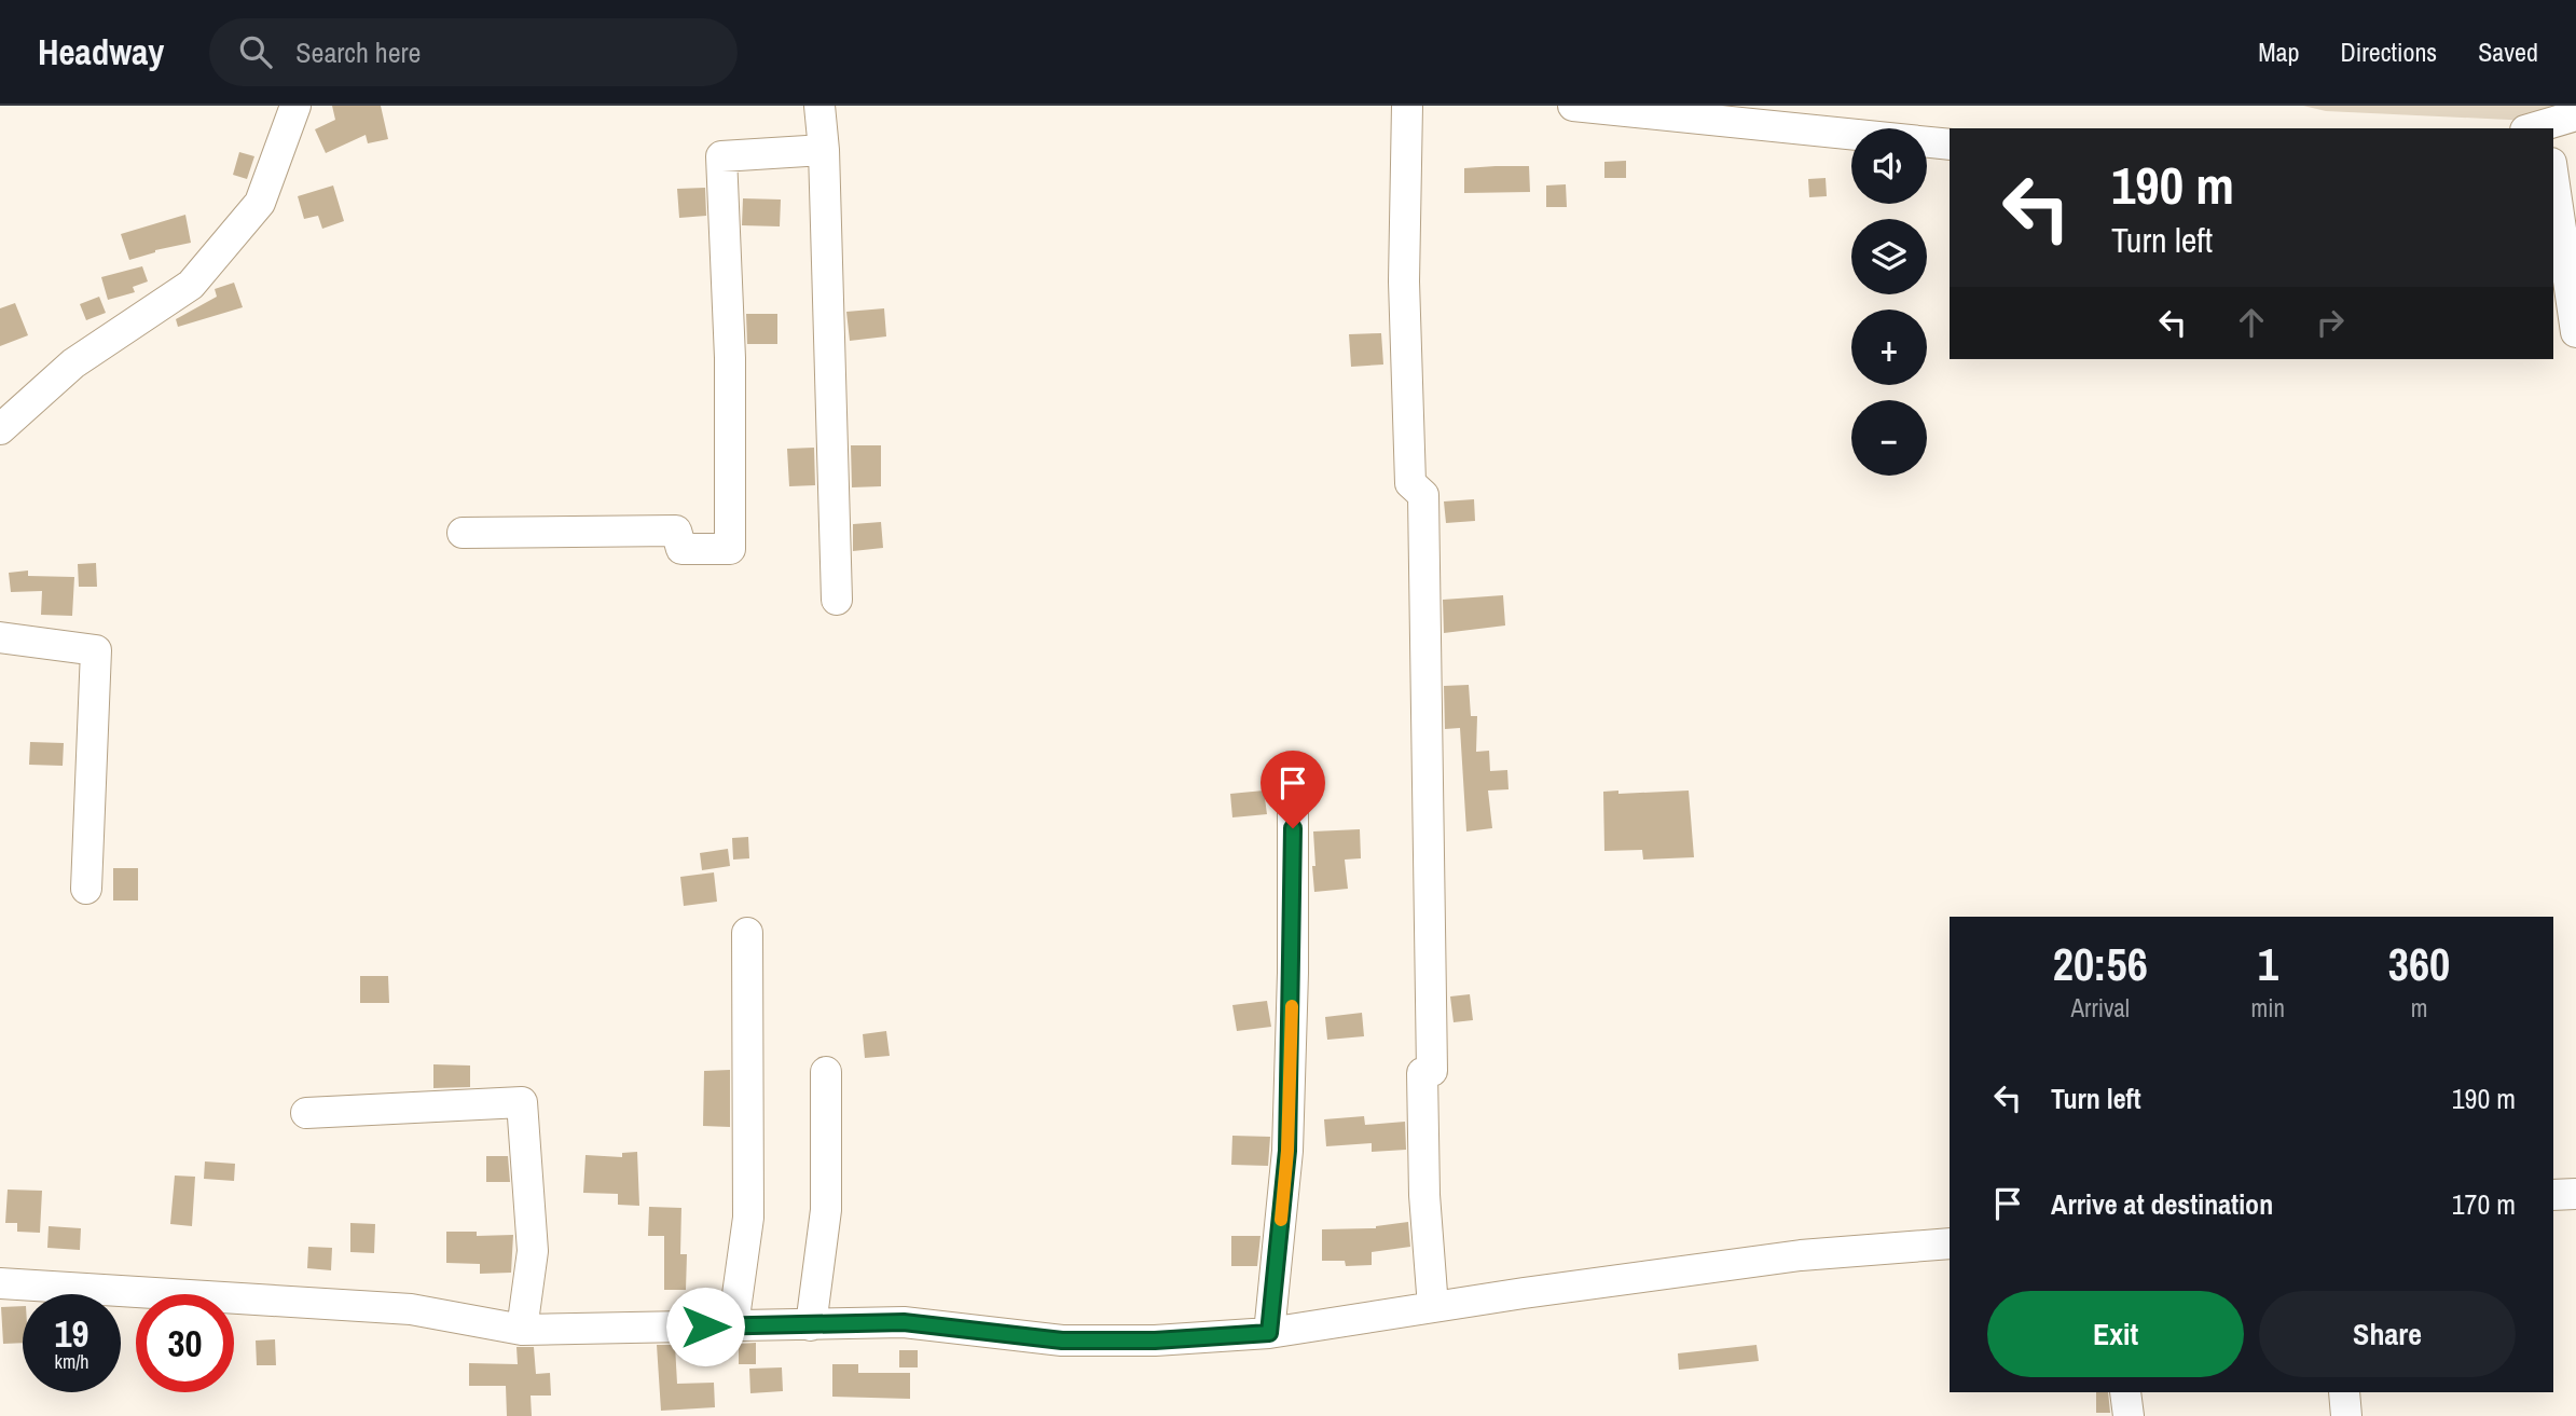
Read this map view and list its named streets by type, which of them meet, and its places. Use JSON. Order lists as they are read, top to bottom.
{
  "page": {
    "header": "Headway",
    "search": "Search here",
    "nav": ["Map", "Directions", "Saved"],
    "map_buttons": ["+", "−"],
    "turn": ["190 m", "Turn left"],
    "eta": [
      "20:56",
      "Arrival",
      "1",
      "min",
      "360",
      "m"
    ],
    "list": [
      {
        "name": "Turn left",
        "value": "190 m"
      },
      {
        "name": "Arrive at destination",
        "value": "170 m"
      }
    ],
    "buttons": ["Exit", "Share"],
    "speed": "19 km/h",
    "limit": "30"
  }
}
